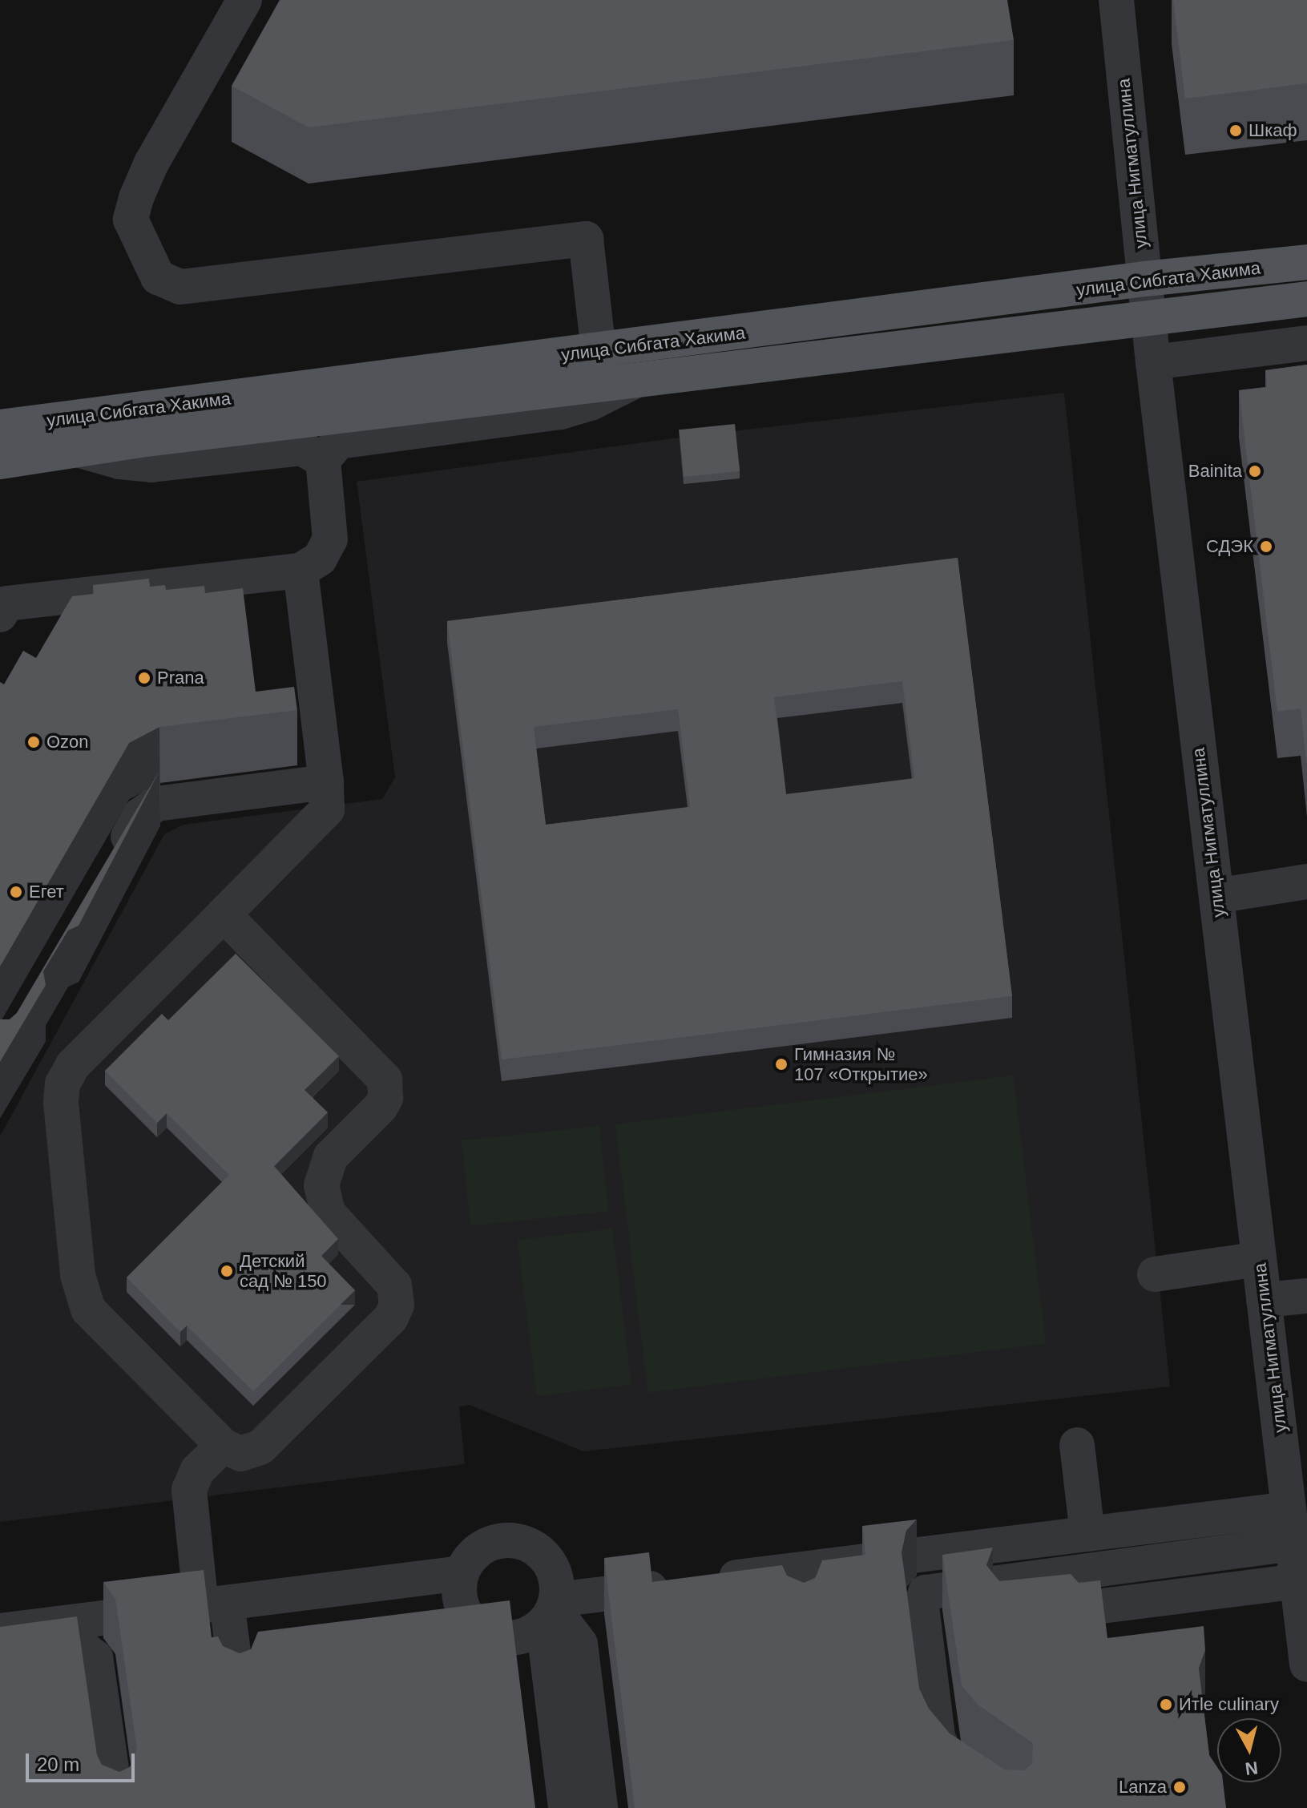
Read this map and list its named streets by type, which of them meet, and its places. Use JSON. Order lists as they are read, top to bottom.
{
  "streets": {
    "main road": ["улица Сибгата Хакима"],
    "street": ["улица Нигматуллина"]
  },
  "crossings": [
    ["улица Нигматуллина", "улица Сибгата Хакима"]
  ],
  "places": [
    "Шкаф",
    "Bainita",
    "СДЭК",
    "Prana",
    "Ozon",
    "Егет",
    "Гимназия № 107 «Открытие»",
    "Детский сад № 150",
    "Итle culinary",
    "Lanza"
  ],
  "scale_bar": "20 m",
  "north": "bottom"
}
